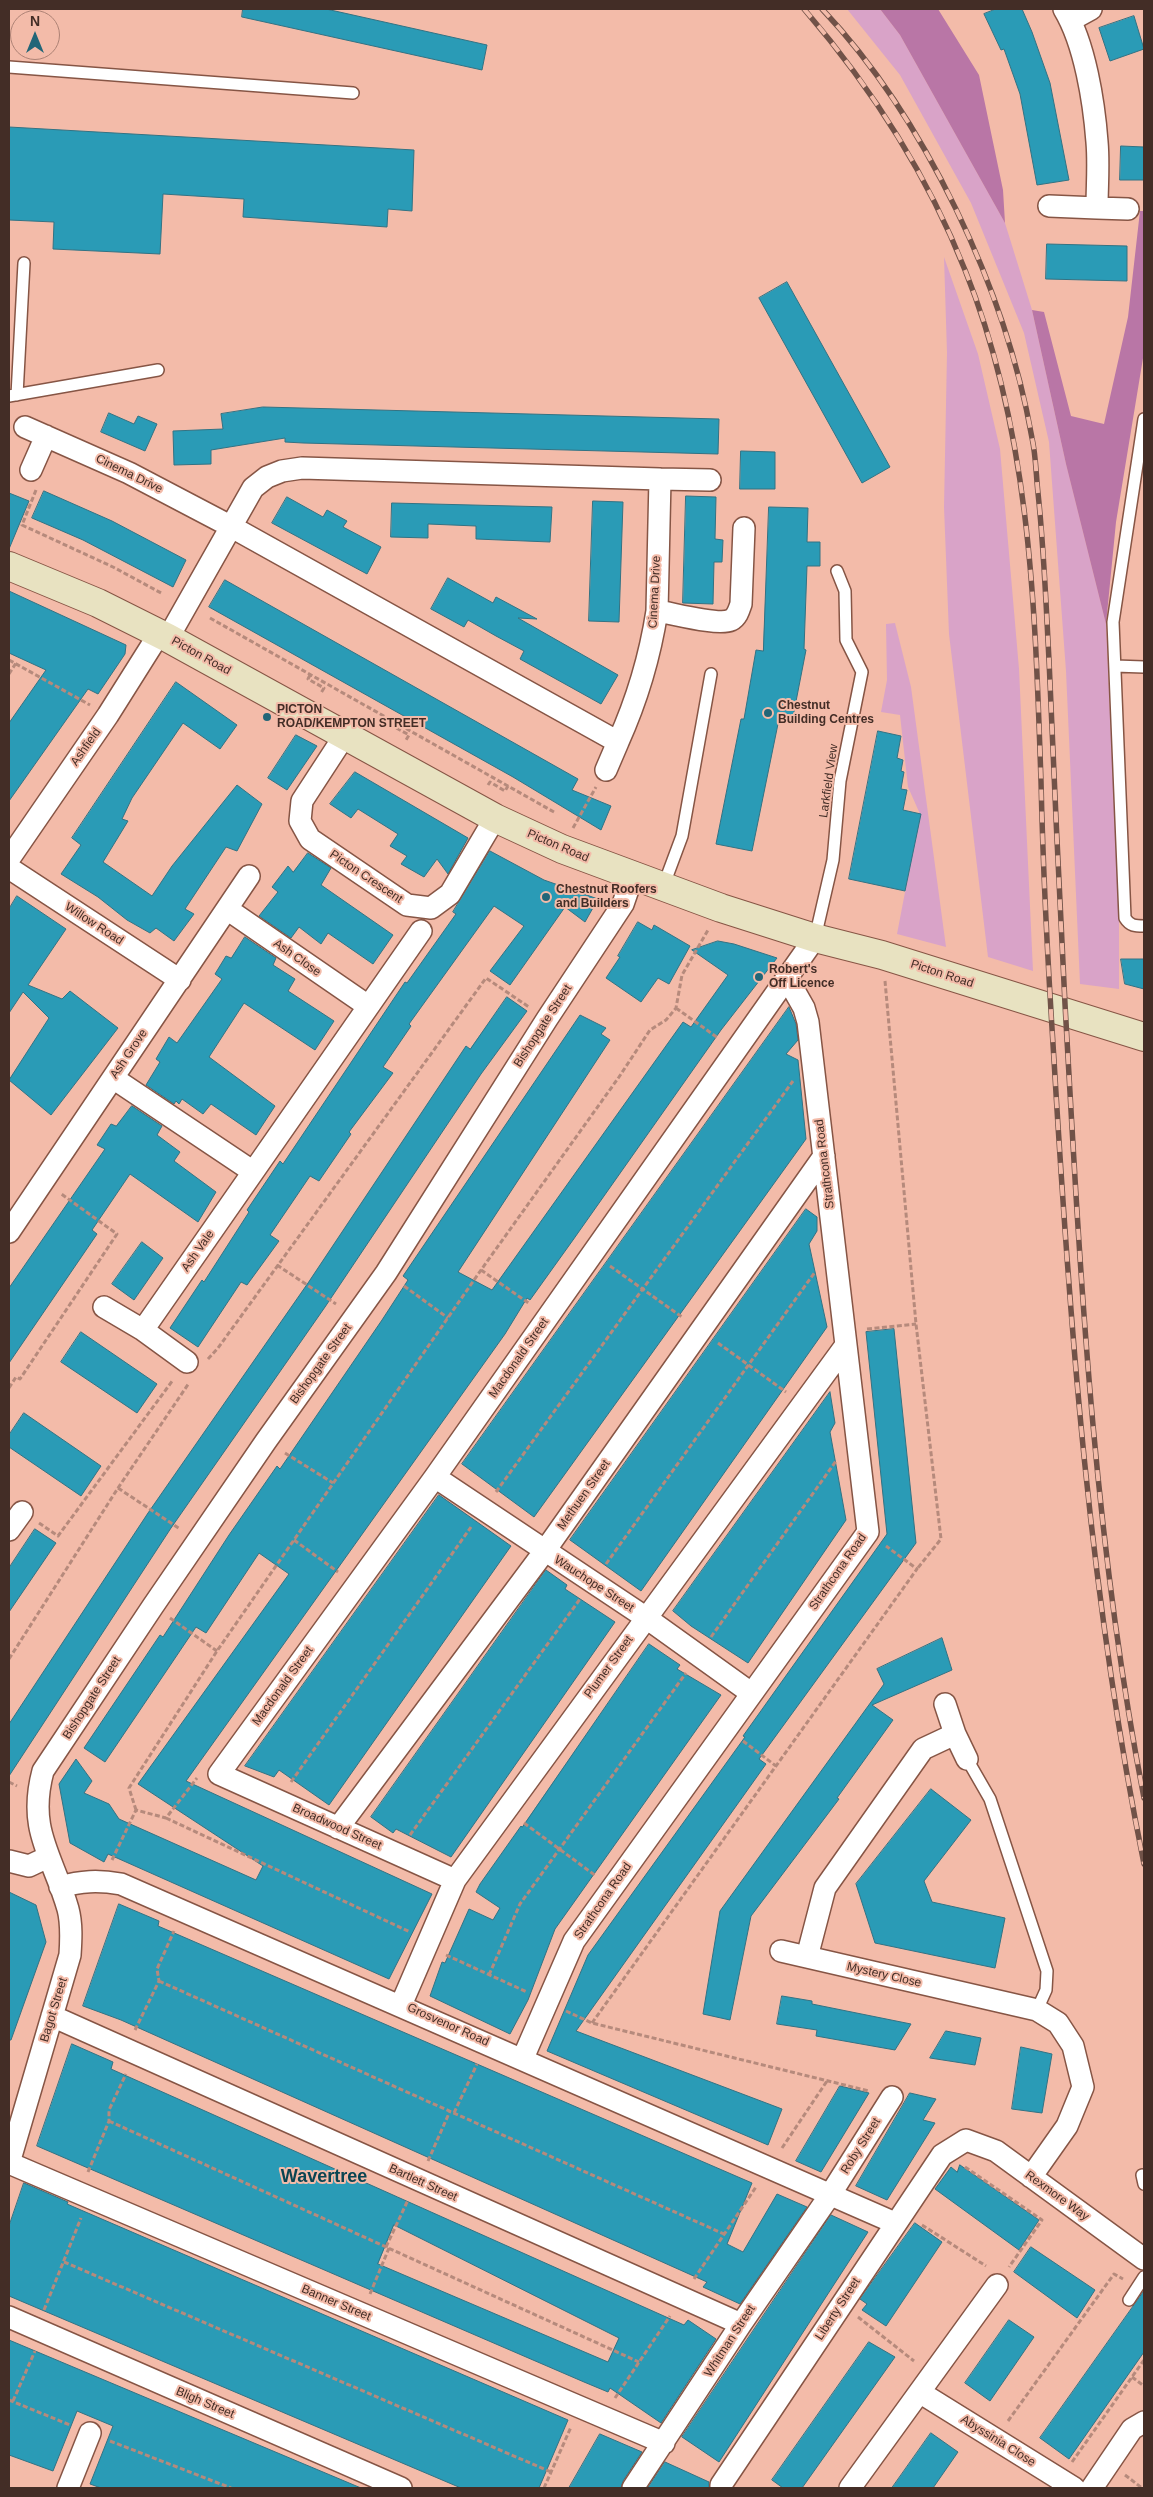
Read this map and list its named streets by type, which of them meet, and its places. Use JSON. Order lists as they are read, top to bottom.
{
  "streets": {
    "main road": ["Picton Road"],
    "street": [
      "Cinema Drive",
      "Ashfield",
      "Picton Crescent",
      "Willow Road",
      "Ash Close",
      "Bishopgate Street",
      "Ash Grove",
      "Strathcona Road",
      "Ash Vale",
      "Macdonald Street",
      "Methuen Street",
      "Wauchope Street",
      "Plumer Street",
      "Broadwood Street",
      "Mystery Close",
      "Bagot Street",
      "Grosvenor Road",
      "Roby Street",
      "Bartlett Street",
      "Rexmore Way",
      "Banner Street",
      "Liberty Street",
      "Whitman Street",
      "Bligh Street",
      "Abyssinia Close"
    ],
    "lane": ["Larkfield View"]
  },
  "crossings": [
    ["Picton Road", "Ashfield"],
    ["Picton Road", "Larkfield View"],
    ["Picton Road", "Picton Crescent"],
    ["Picton Road", "Bishopgate Street"],
    ["Picton Road", "Macdonald Street"],
    ["Larkfield View", "Macdonald Street"],
    ["Willow Road", "Ash Grove"],
    ["Ash Close", "Ash Grove"],
    ["Ash Close", "Ash Vale"],
    ["Bishopgate Street", "Bagot Street"],
    ["Strathcona Road", "Macdonald Street"],
    ["Strathcona Road", "Methuen Street"],
    ["Strathcona Road", "Wauchope Street"],
    ["Strathcona Road", "Plumer Street"],
    ["Strathcona Road", "Grosvenor Road"],
    ["Macdonald Street", "Wauchope Street"],
    ["Macdonald Street", "Broadwood Street"],
    ["Methuen Street", "Wauchope Street"],
    ["Methuen Street", "Broadwood Street"],
    ["Wauchope Street", "Plumer Street"],
    ["Plumer Street", "Broadwood Street"],
    ["Plumer Street", "Grosvenor Road"],
    ["Mystery Close", "Rexmore Way"],
    ["Bagot Street", "Grosvenor Road"],
    ["Bagot Street", "Bartlett Street"],
    ["Bagot Street", "Banner Street"],
    ["Grosvenor Road", "Roby Street"],
    ["Grosvenor Road", "Liberty Street"],
    ["Grosvenor Road", "Whitman Street"],
    ["Roby Street", "Whitman Street"],
    ["Bartlett Street", "Whitman Street"],
    ["Rexmore Way", "Liberty Street"],
    ["Banner Street", "Whitman Street"]
  ],
  "districts": ["Wavertree"],
  "places": [
    "Chestnut Building Centres",
    "PICTON ROAD/KEMPTON STREET",
    "Chestnut Roofers and Builders",
    "Robert's Off Licence"
  ],
  "north": "top"
}
